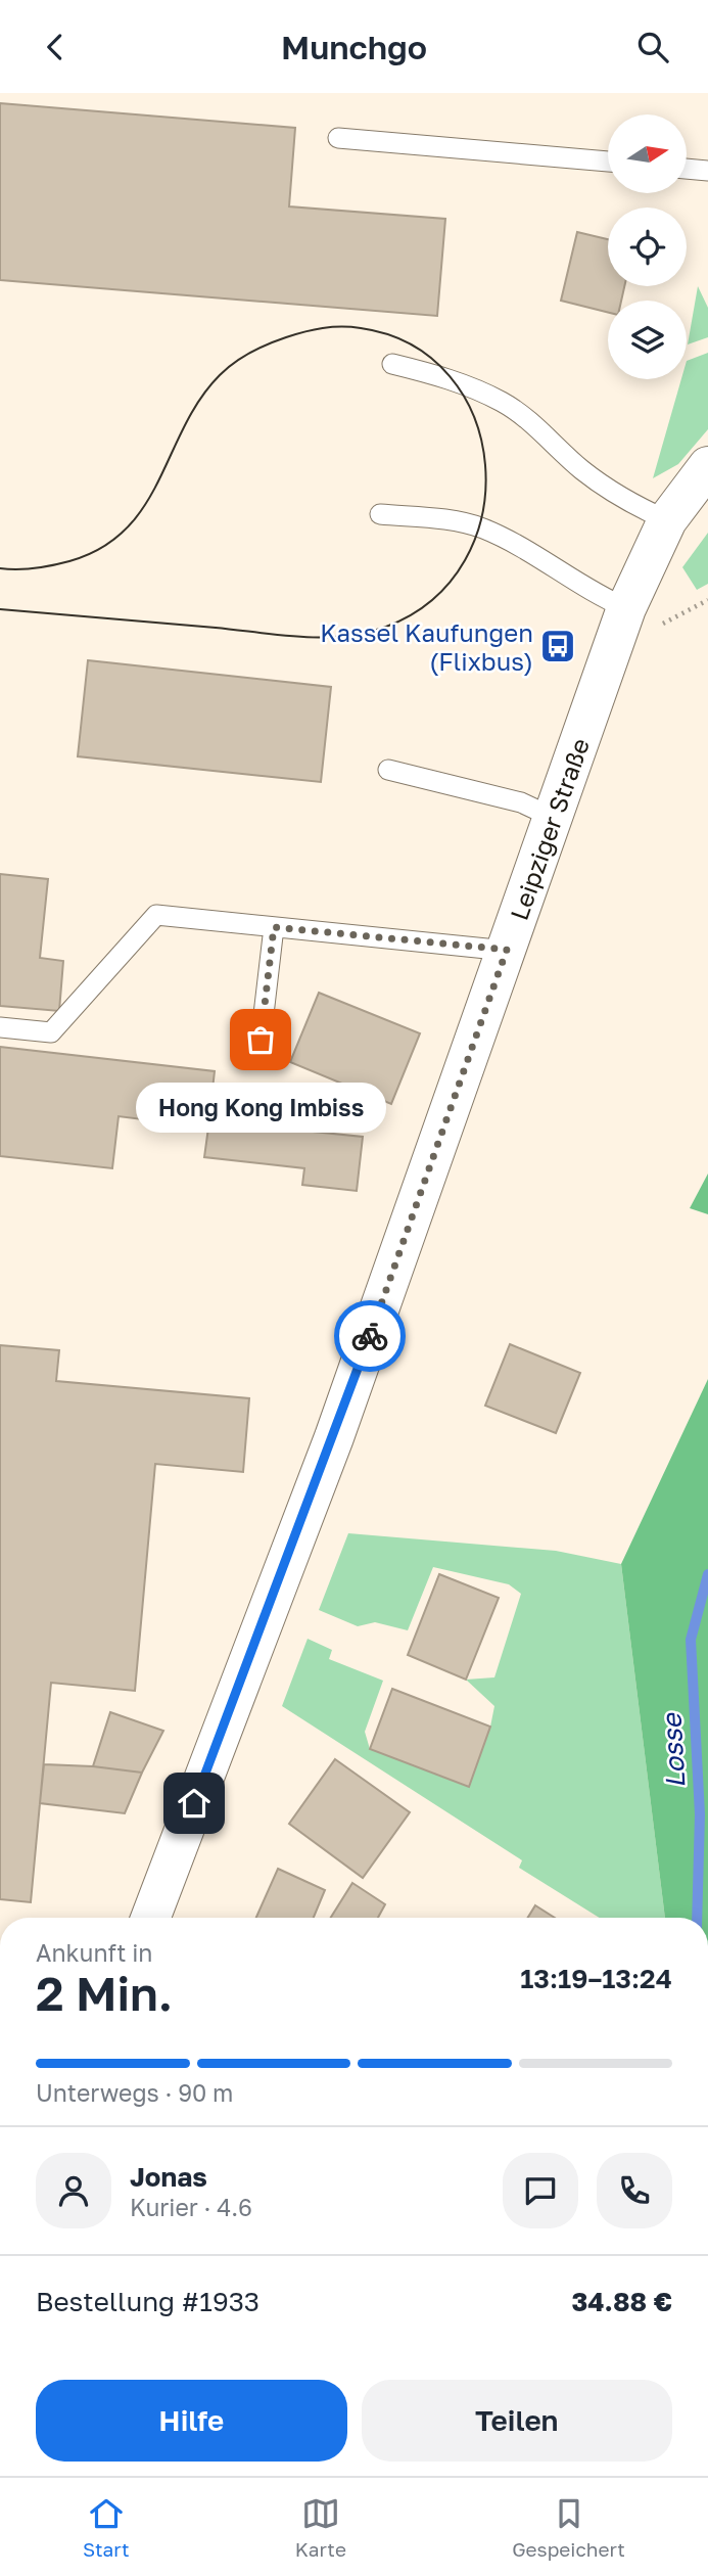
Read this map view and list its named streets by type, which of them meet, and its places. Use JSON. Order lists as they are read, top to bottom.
{
  "streets": {
    "street": ["Leipziger Straße"]
  },
  "water": ["Losse"],
  "places": {
    "bus stop": ["Kassel Kaufungen (Flixbus)"],
    "other": ["Hong Kong Imbiss"]
  },
  "north": "right",
  "page": {
    "header": "Munchgo",
    "bubble": "Hong Kong Imbiss",
    "heading": ["2 Min.", "Ankunft in", "13:19–13:24"],
    "panel": [
      "Jonas",
      "Kurier · 4.6",
      "Bestellung #1933",
      "34.88 €"
    ],
    "bar": "Unterwegs · 90 m",
    "buttons": ["Hilfe", "Teilen"],
    "tabs": ["Start", "Karte", "Gespeichert"]
  }
}
